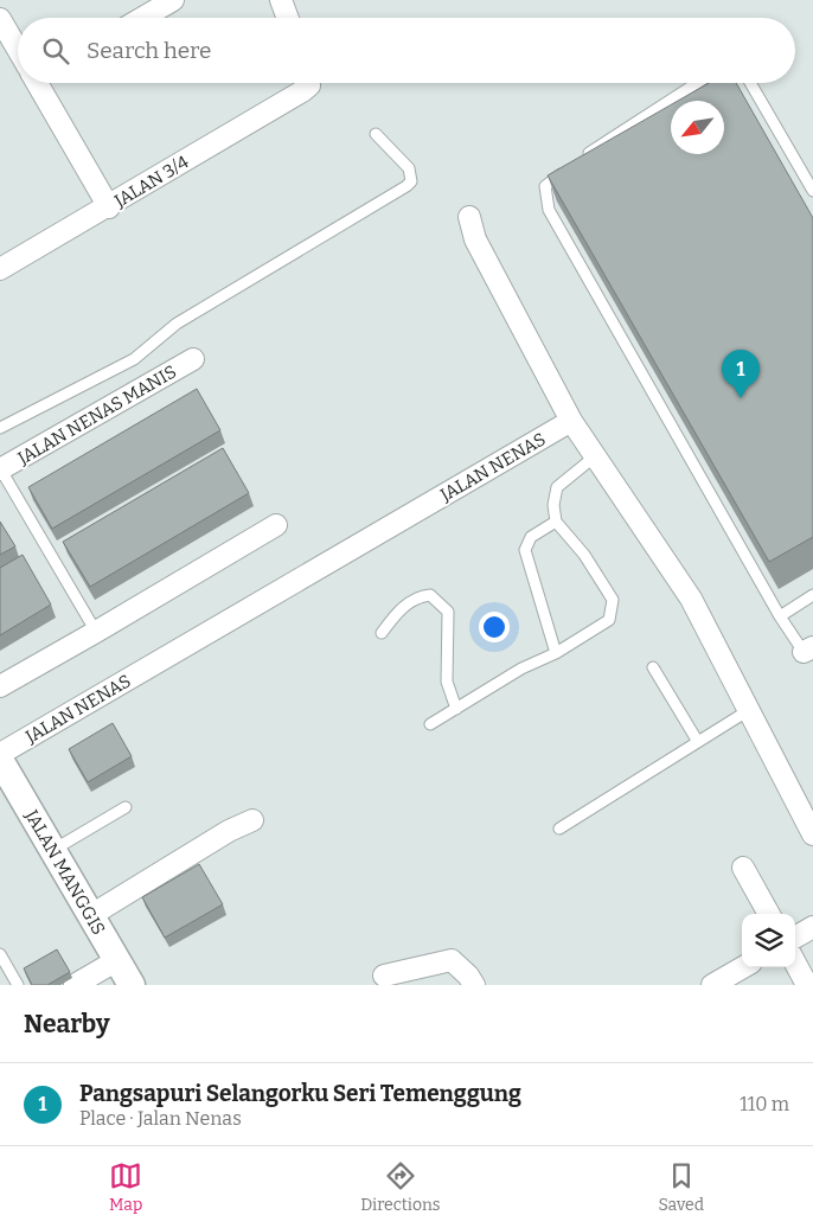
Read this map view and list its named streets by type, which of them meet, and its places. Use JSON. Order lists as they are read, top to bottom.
{
  "streets": {
    "street": [
      "JALAN 3/4",
      "JALAN NENAS MANIS",
      "JALAN NENAS",
      "JALAN MANGGIS"
    ]
  },
  "north": "bottom left",
  "page": {
    "search": "Search here",
    "pins": "1",
    "heading": "Nearby",
    "list": [
      {
        "mark": "1",
        "name": "Pangsapuri Selangorku Seri Temenggung",
        "note": "Place · Jalan Nenas",
        "value": "110 m"
      }
    ],
    "nav": ["Map", "Directions", "Saved"]
  }
}
